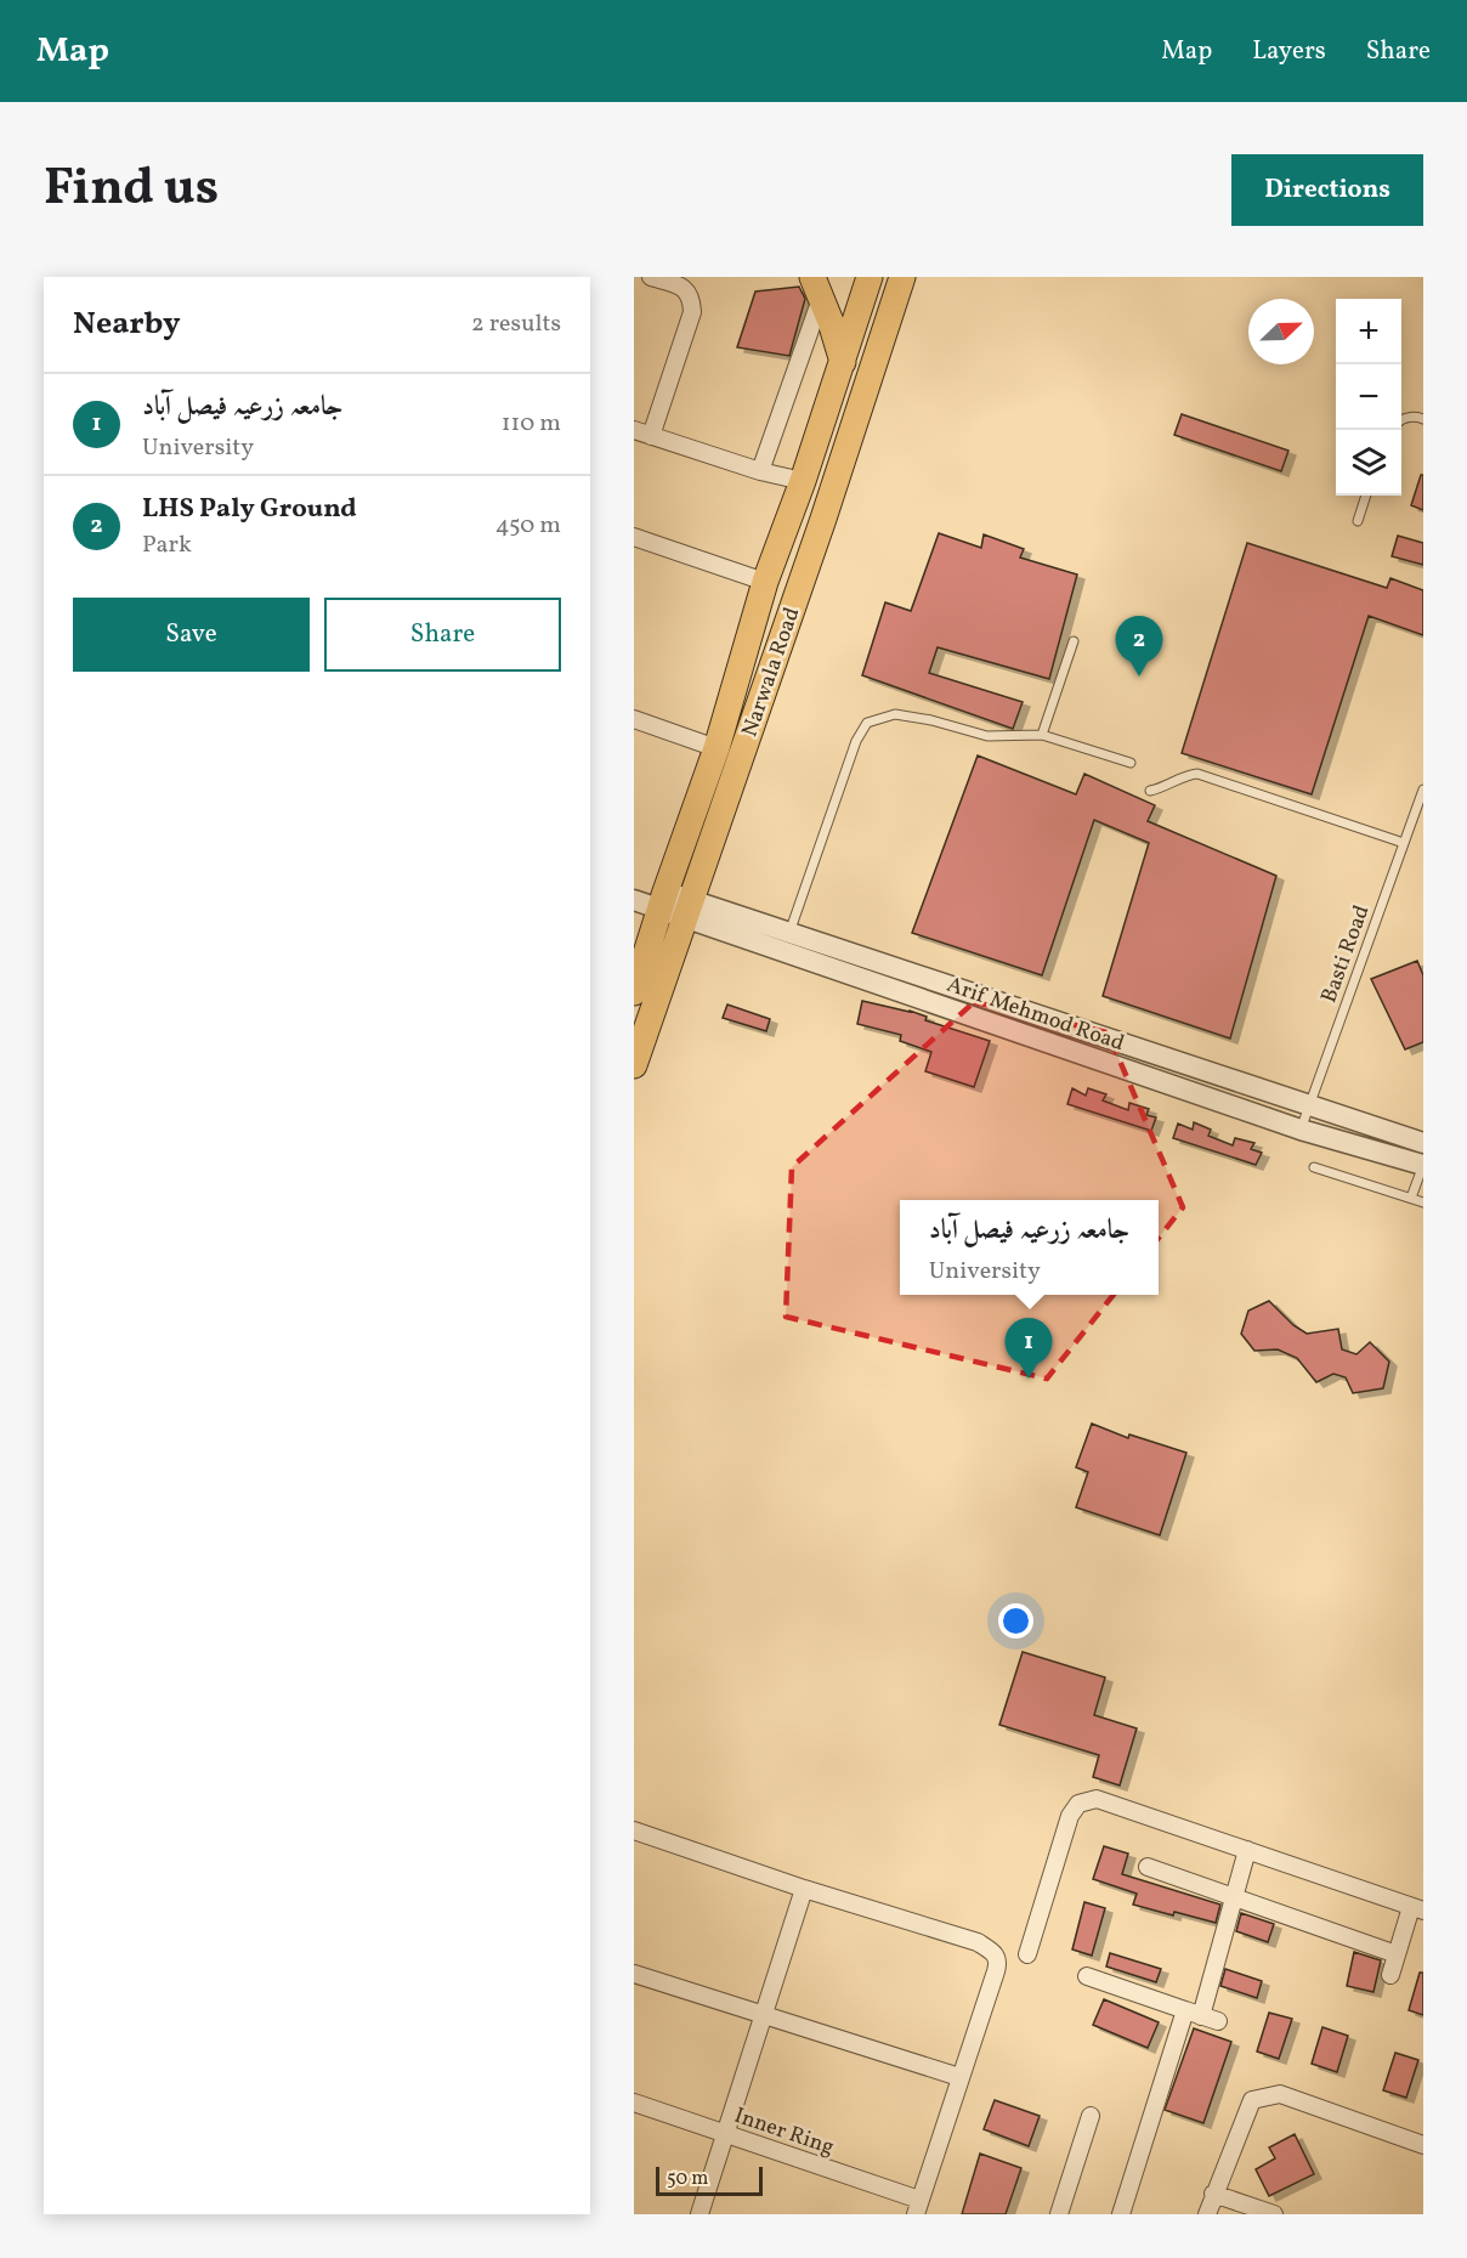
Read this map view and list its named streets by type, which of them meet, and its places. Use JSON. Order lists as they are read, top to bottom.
{
  "streets": {
    "main road": ["Narwala Road"],
    "street": ["Arif Mehmod Road", "Inner Ring"],
    "lane": ["Basti Road"]
  },
  "crossings": [
    ["Narwala Road", "Arif Mehmod Road"],
    ["Basti Road", "Arif Mehmod Road"]
  ],
  "scale_bar": "50 m",
  "north": "top right",
  "page": {
    "header": "Map",
    "nav": ["Map", "Layers", "Share"],
    "title": "Find us",
    "buttons": [
      "Directions",
      ["Save", "Share"]
    ],
    "heading": ["Nearby", "2 results"],
    "map_buttons": ["+", "−"],
    "list": [
      {
        "mark": "1",
        "name": "جامعہ زرعیہ فیصل آباد",
        "note": "University",
        "value": "110 m"
      },
      {
        "mark": "2",
        "name": "LHS Paly Ground",
        "note": "Park",
        "value": "450 m"
      }
    ],
    "pins": ["2", "1"],
    "popup": ["جامعہ زرعیہ فیصل آباد", "University"],
    "scale": "50 m"
  }
}
